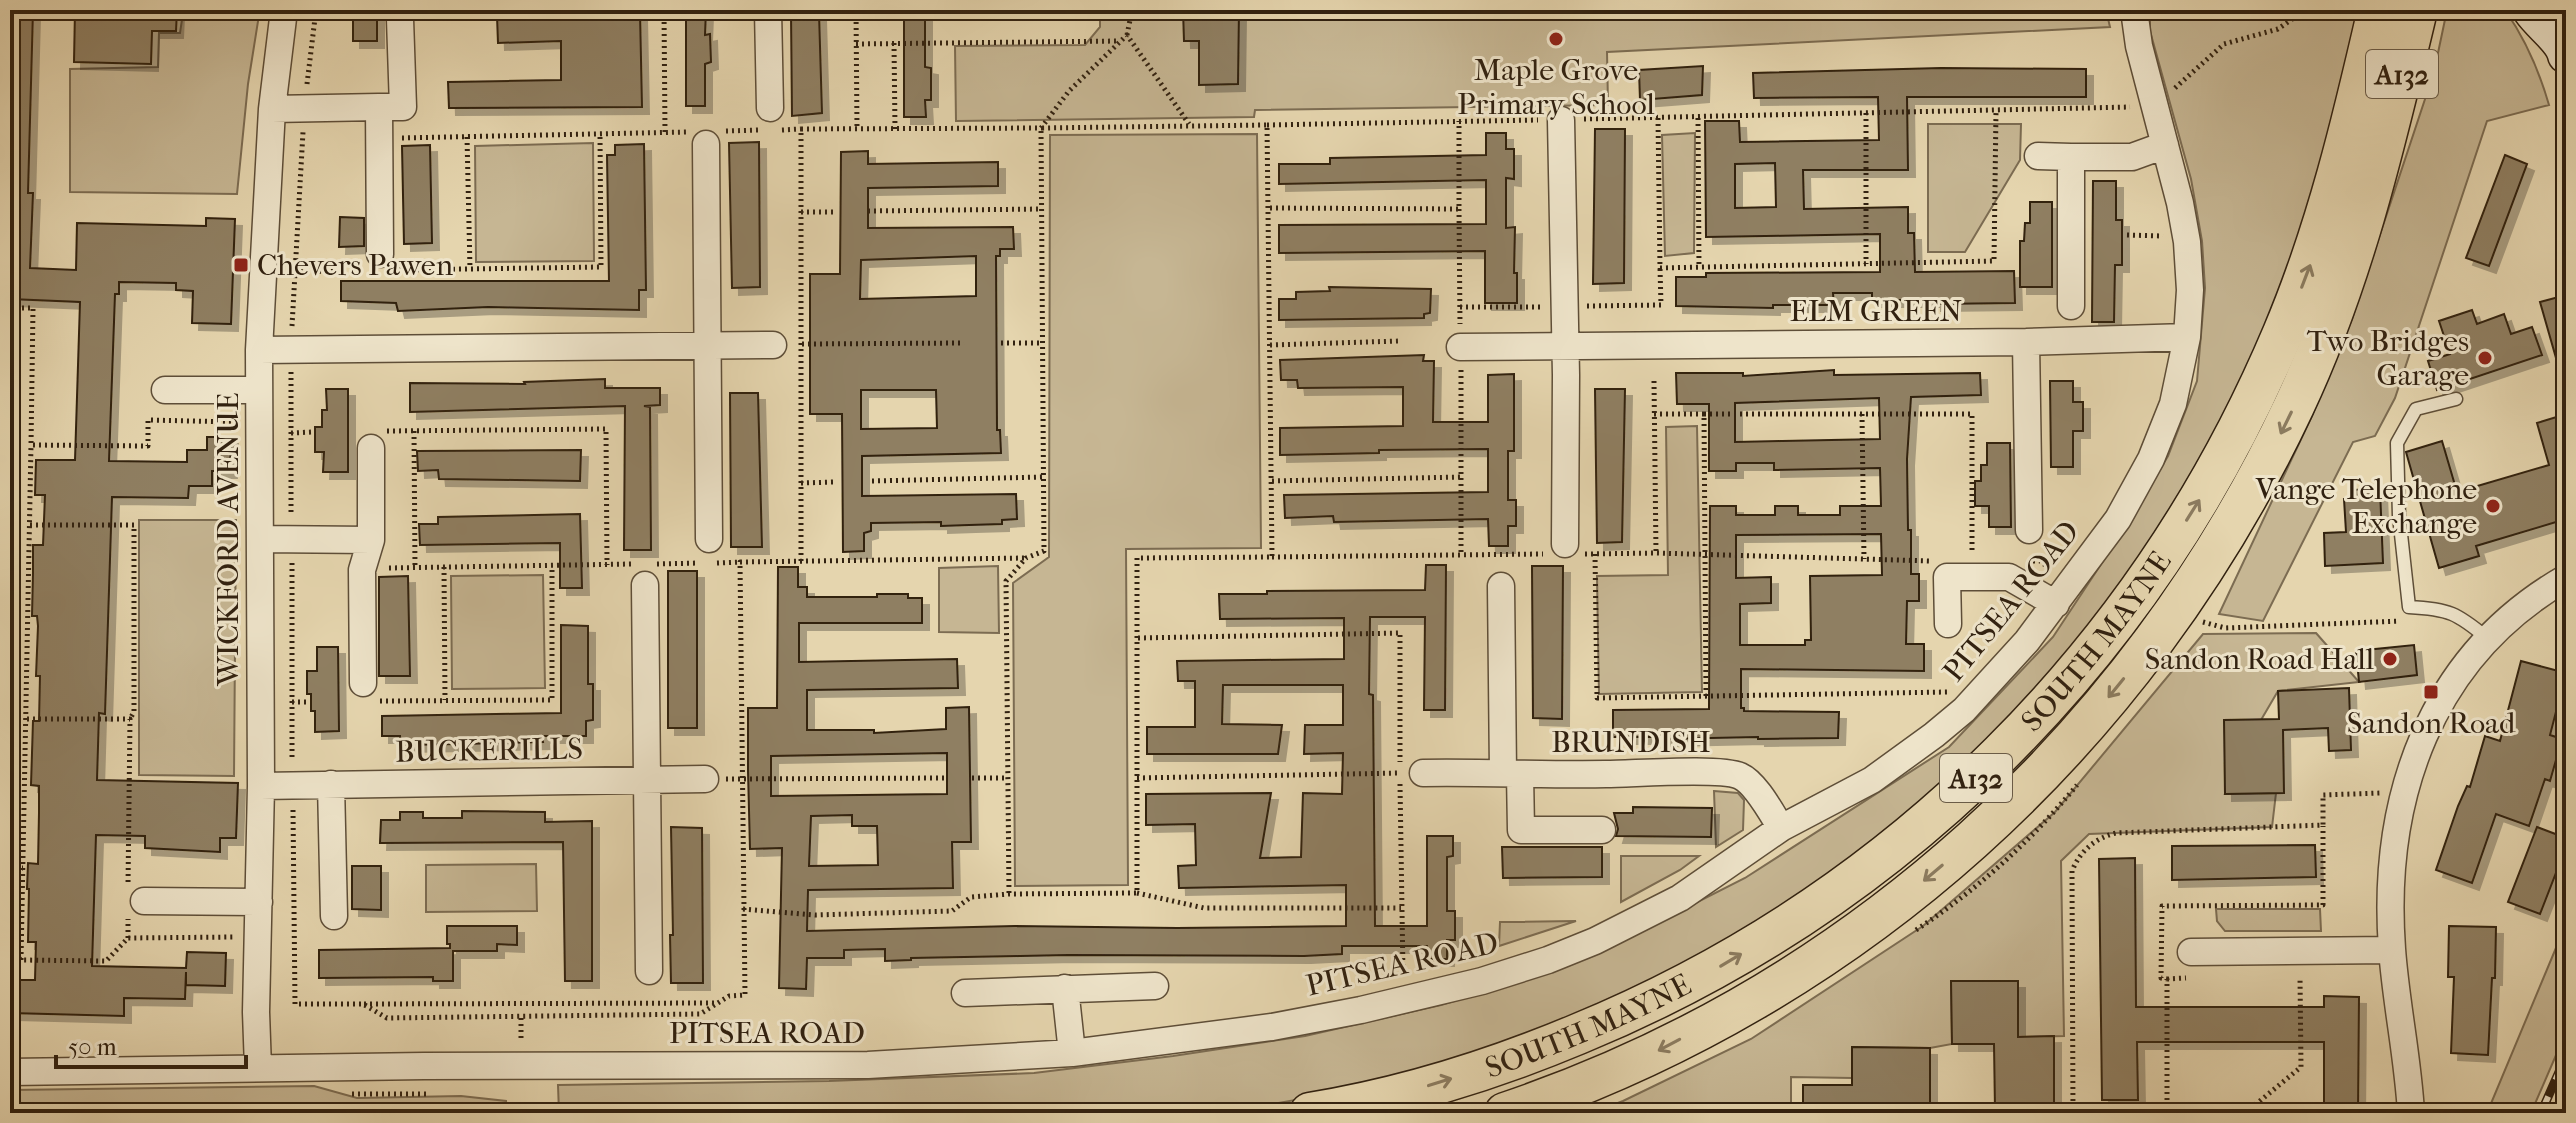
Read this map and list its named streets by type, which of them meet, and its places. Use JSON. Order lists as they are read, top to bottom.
{
  "streets": {
    "main road": ["A132", "SOUTH MAYNE"],
    "street": [
      "ELM GREEN",
      "WICKFORD AVENUE",
      "PITSEA ROAD",
      "BRUNDISH",
      "BUCKERILLS"
    ]
  },
  "crossings": [
    ["ELM GREEN", "PITSEA ROAD"],
    ["WICKFORD AVENUE", "PITSEA ROAD"],
    ["WICKFORD AVENUE", "BUCKERILLS"],
    ["PITSEA ROAD", "BRUNDISH"]
  ],
  "places": {
    "other": [
      "Maple Grove Primary School",
      "Two Bridges Garage",
      "Vange Telephone Exchange",
      "Sandon Road Hall"
    ],
    "transit": ["Chevers Pawen", "Sandon Road"]
  },
  "scale_bar": "50 m"
}
